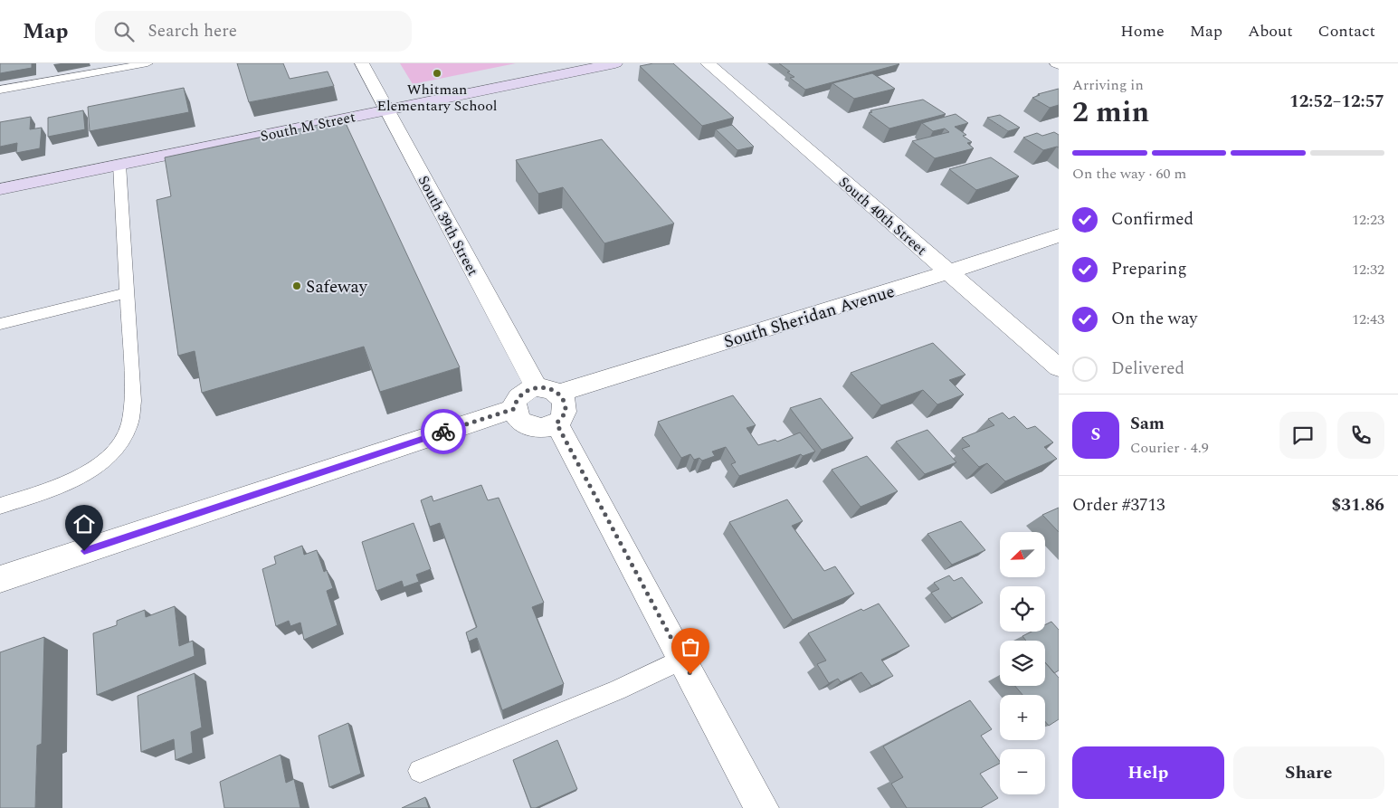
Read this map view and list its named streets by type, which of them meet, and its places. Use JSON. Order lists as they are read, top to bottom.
{
  "streets": {
    "street": [
      "South M Street",
      "South 40th Street",
      "South 39th Street",
      "South Sheridan Avenue"
    ]
  },
  "crossings": [
    ["South M Street", "South 39th Street"],
    ["South 40th Street", "South Sheridan Avenue"],
    ["South 39th Street", "South Sheridan Avenue"]
  ],
  "places": ["Whitman Elementary School", "Safeway"],
  "north": "bottom left",
  "page": {
    "header": "Map",
    "search": "Search here",
    "nav": [
      "Home",
      "Map",
      "About",
      "Contact"
    ],
    "heading": ["2 min", "Arriving in", "12:52–12:57"],
    "panel": [
      "Sam",
      "Courier · 4.9",
      "Order #3713",
      "$31.86"
    ],
    "bar": "On the way · 60 m",
    "list": [
      ["Confirmed", "12:23"],
      ["Preparing", "12:32"],
      ["On the way", "12:43"],
      "Delivered"
    ],
    "round": "S",
    "map_buttons": ["+", "−"],
    "buttons": ["Help", "Share"]
  }
}
